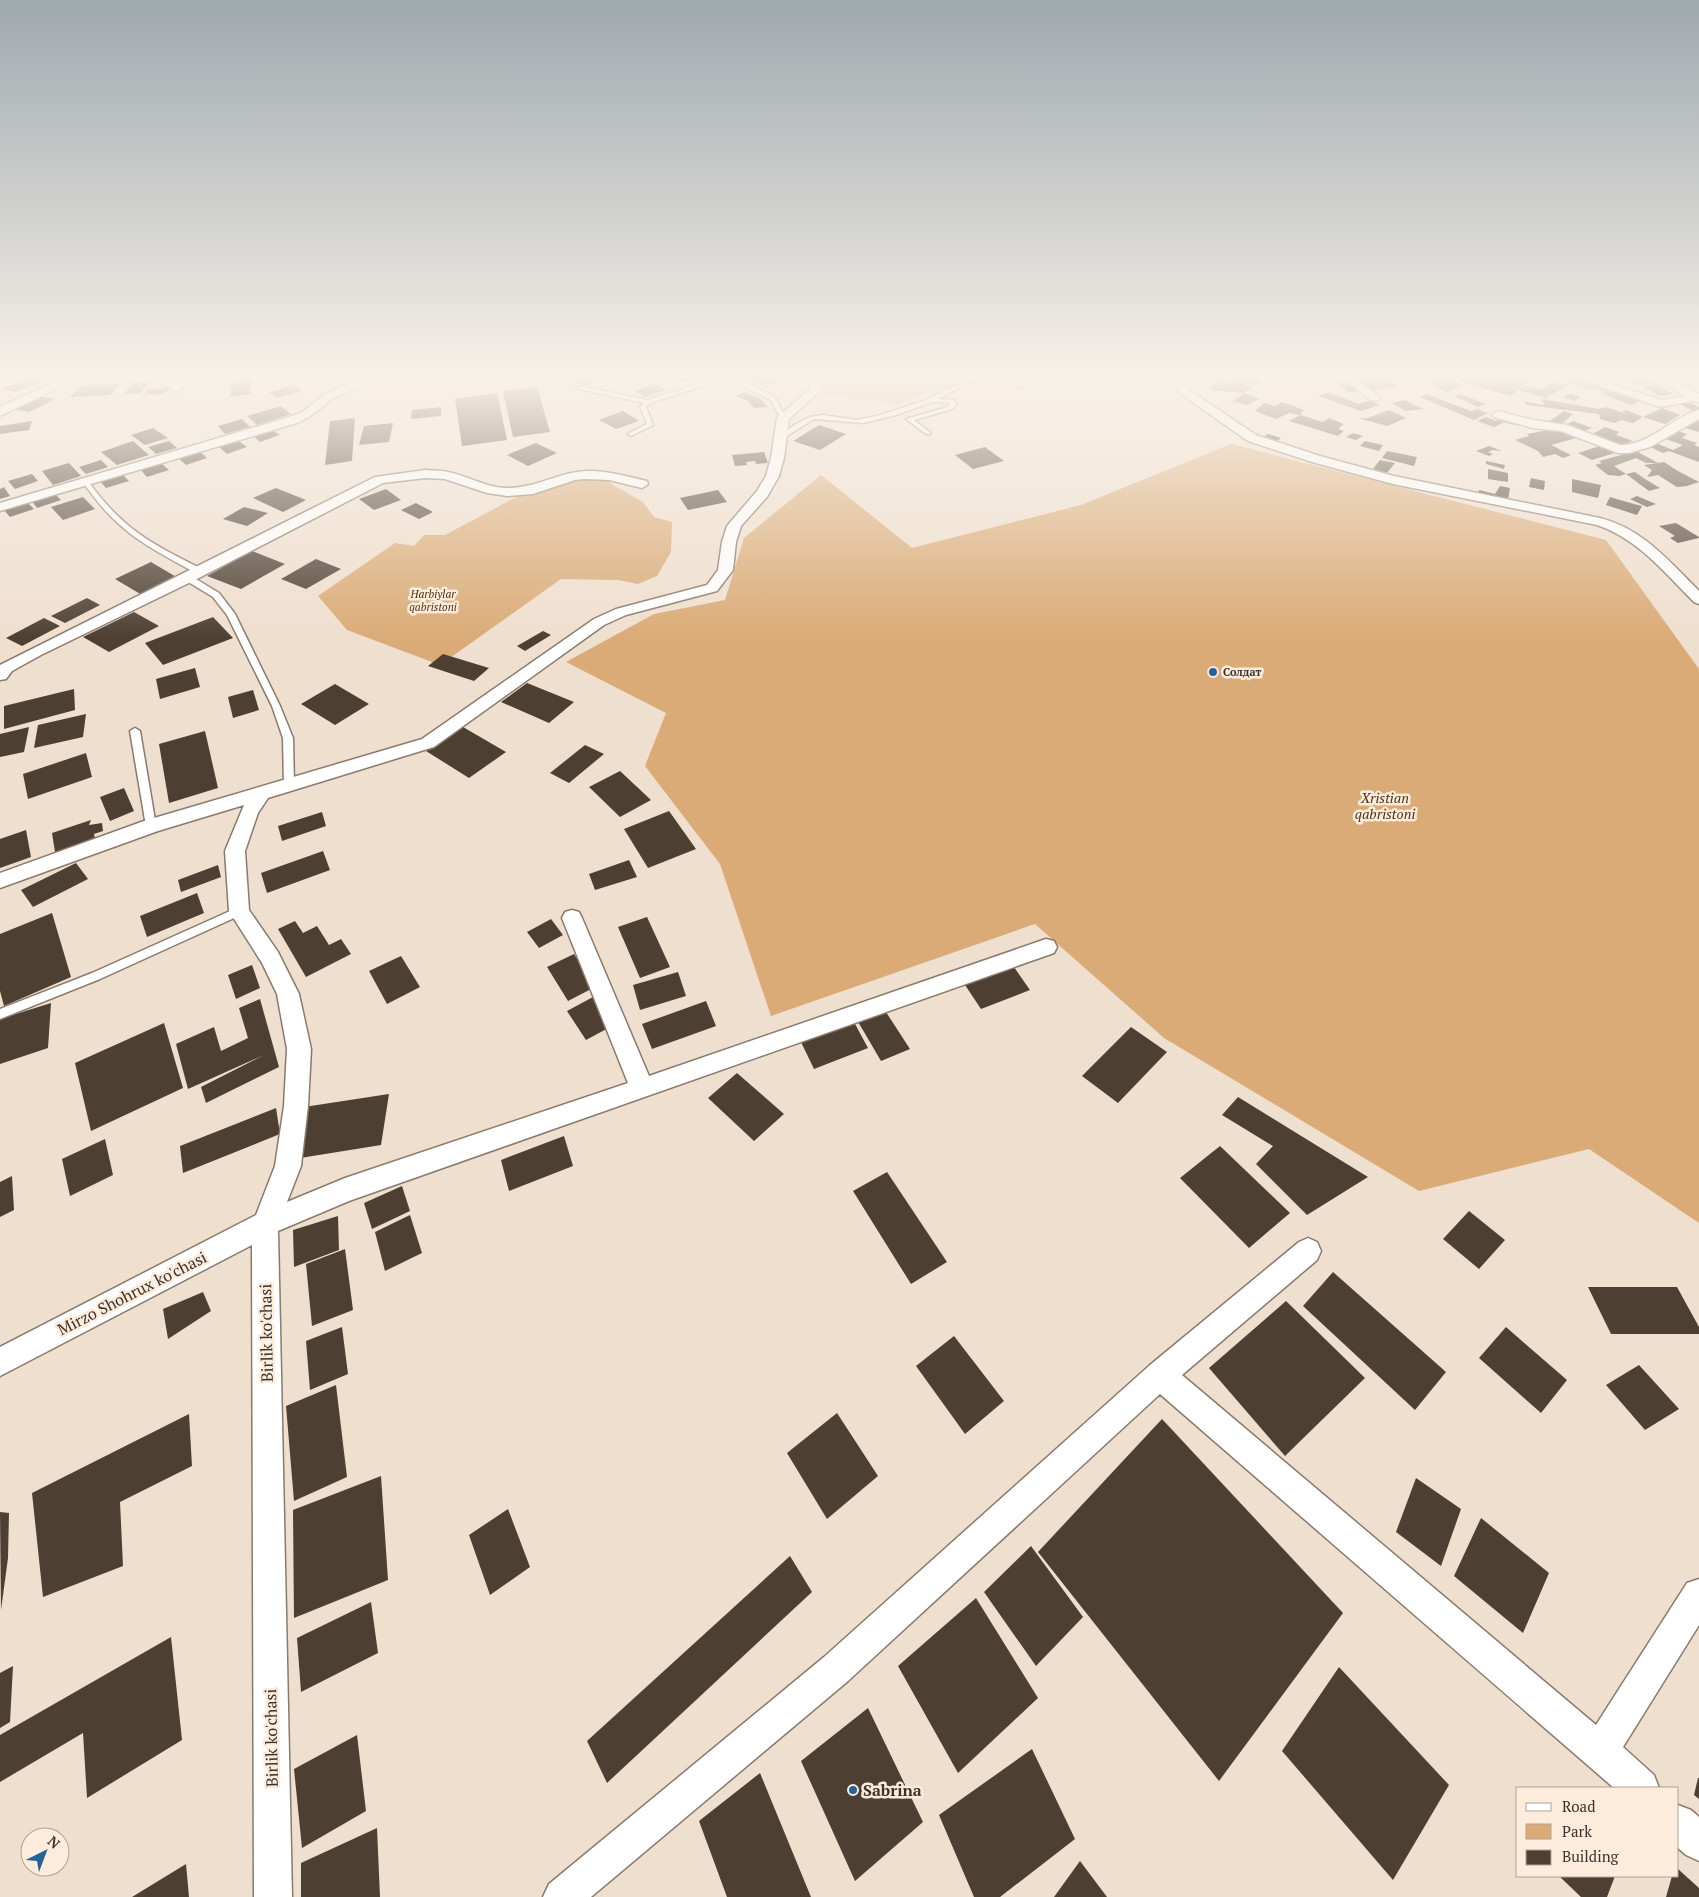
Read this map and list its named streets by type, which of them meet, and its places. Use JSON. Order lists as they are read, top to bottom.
{
  "streets": {
    "street": ["Mirzo Shohrux ko'chasi", "Birlik ko'chasi"]
  },
  "crossings": [
    ["Mirzo Shohrux ko'chasi", "Birlik ko'chasi"]
  ],
  "parks": ["Harbiylar qabristoni", "Xristian qabristoni"],
  "places": ["Солдат", "Sabrina"],
  "legend": ["Road", "Park", "Building"],
  "north": "top right"
}
